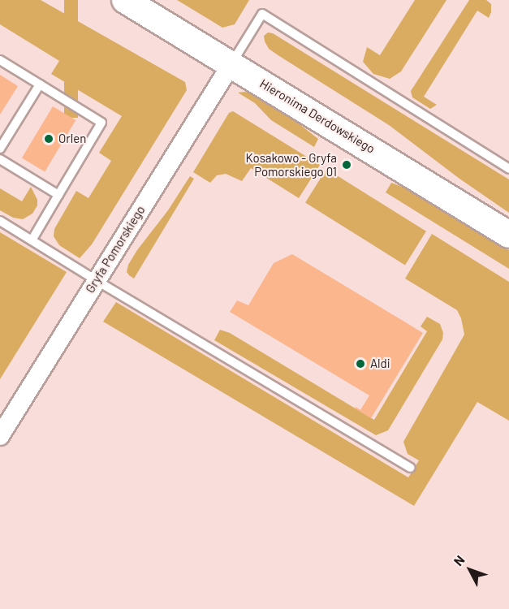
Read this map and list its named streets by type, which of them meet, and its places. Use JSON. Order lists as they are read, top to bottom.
{
  "streets": {
    "main road": ["Hieronima Derdowskiego"],
    "street": ["Gryfa Pomorskiego"]
  },
  "crossings": [
    ["Hieronima Derdowskiego", "Gryfa Pomorskiego"]
  ],
  "places": ["Orlen", "Kosakowo - Gryfa Pomorskiego 01", "Aldi"],
  "north": "top left"
}
